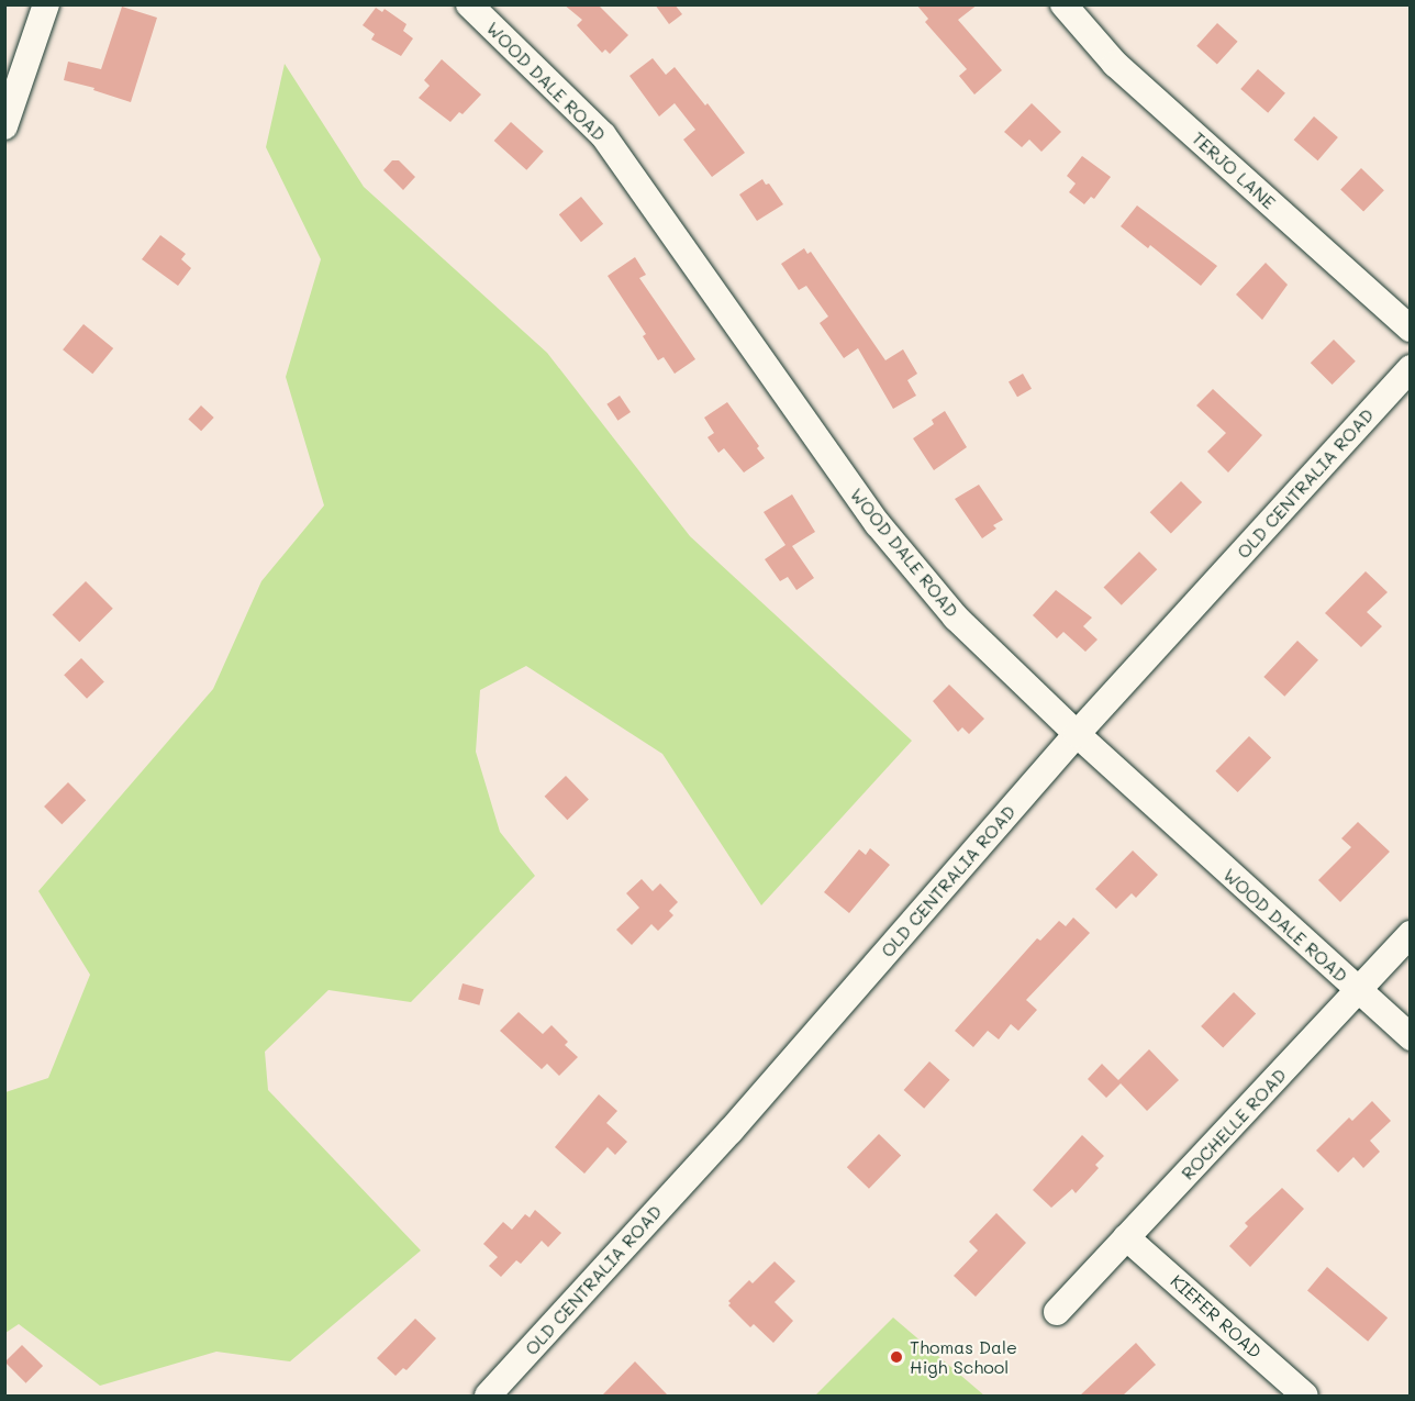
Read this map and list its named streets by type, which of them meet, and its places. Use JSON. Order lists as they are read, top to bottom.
{
  "streets": {
    "street": [
      "WOOD DALE ROAD",
      "TERJO LANE",
      "OLD CENTRALIA ROAD",
      "ROCHELLE ROAD",
      "KIEFER ROAD"
    ]
  },
  "crossings": [
    ["WOOD DALE ROAD", "OLD CENTRALIA ROAD"],
    ["WOOD DALE ROAD", "ROCHELLE ROAD"],
    ["ROCHELLE ROAD", "KIEFER ROAD"]
  ],
  "places": ["Thomas Dale High School"]
}
